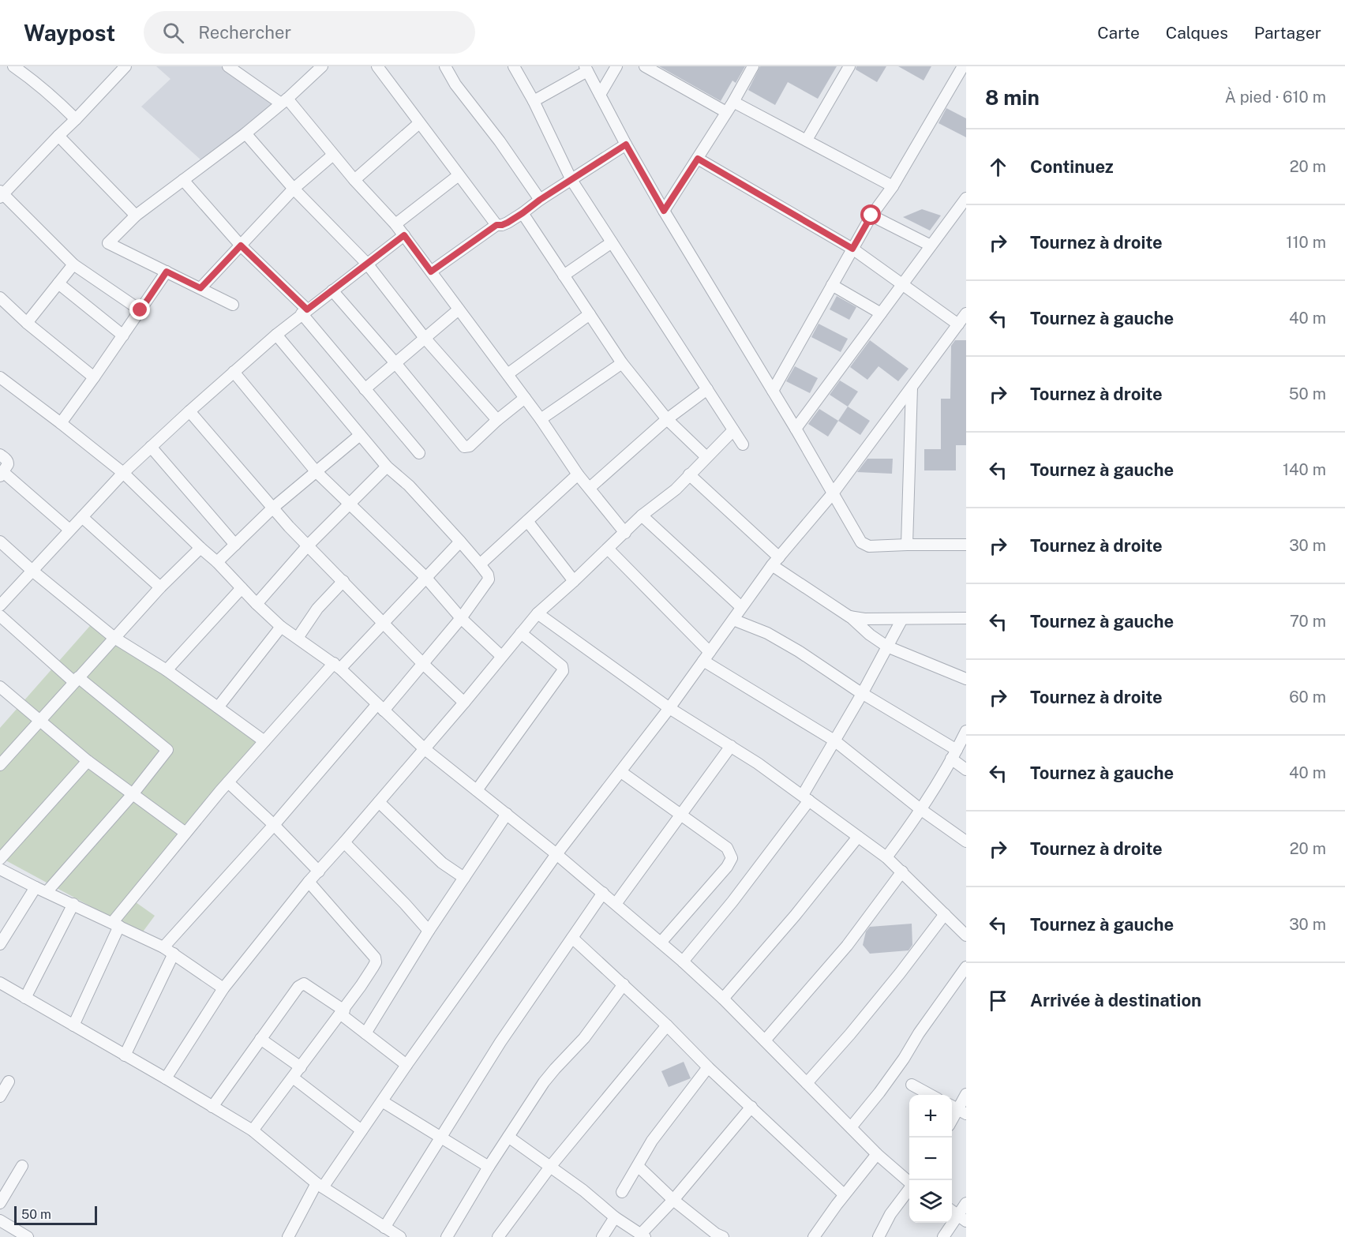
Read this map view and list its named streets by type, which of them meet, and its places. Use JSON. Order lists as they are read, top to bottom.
{
  "scale_bar": "50 m",
  "page": {
    "header": "Waypost",
    "search": "Rechercher",
    "nav": ["Carte", "Calques", "Partager"],
    "heading": ["8 min", "À pied · 610 m"],
    "list": [
      ["Continuez", "20 m"],
      ["Tournez à droite", "110 m"],
      ["Tournez à gauche", "40 m"],
      ["Tournez à droite", "50 m"],
      ["Tournez à gauche", "140 m"],
      ["Tournez à droite", "30 m"],
      ["Tournez à gauche", "70 m"],
      ["Tournez à droite", "60 m"],
      ["Tournez à gauche", "40 m"],
      ["Tournez à droite", "20 m"],
      ["Tournez à gauche", "30 m"],
      "Arrivée à destination"
    ],
    "map_buttons": ["+", "−"],
    "scale": "50 m"
  }
}
